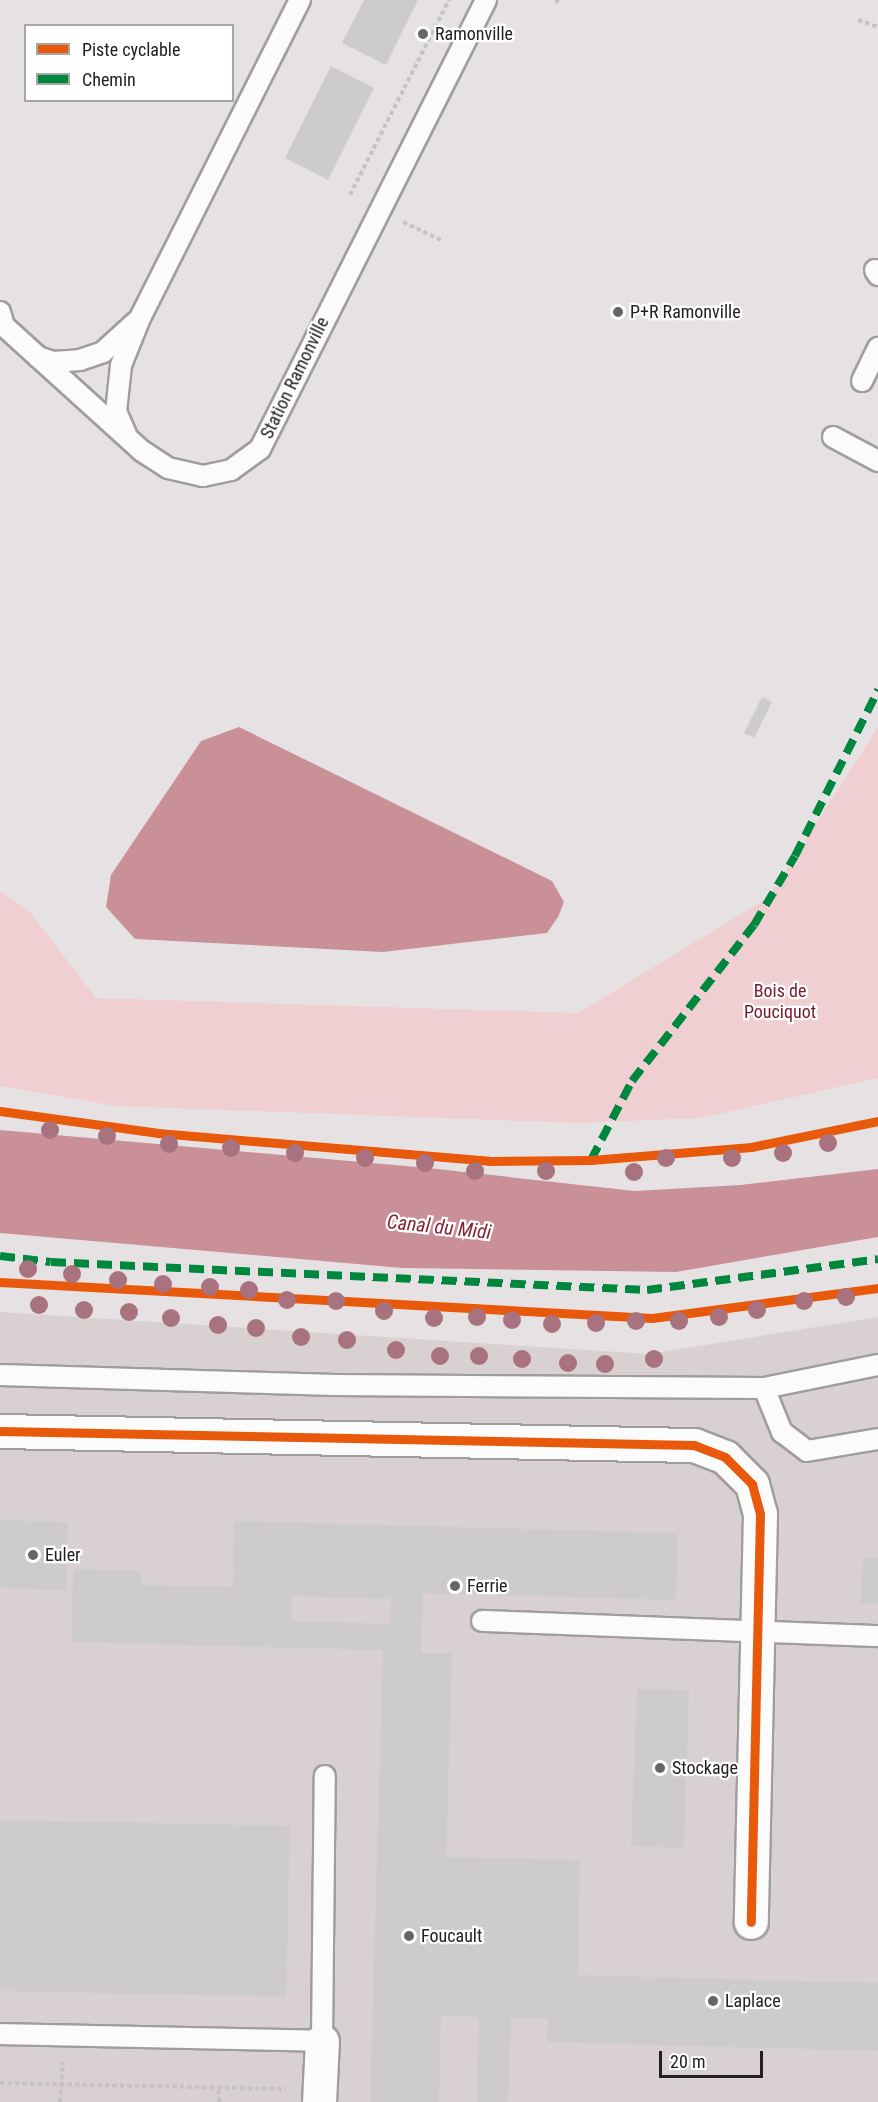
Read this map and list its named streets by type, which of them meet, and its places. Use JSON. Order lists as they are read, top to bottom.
{
  "streets": {
    "lane": ["Station Ramonville"]
  },
  "water": ["Canal du Midi"],
  "parks": ["Bois de Pouciquot"],
  "places": [
    "Ramonville",
    "P+R Ramonville",
    "Euler",
    "Ferrie",
    "Stockage",
    "Foucault",
    "Laplace"
  ],
  "legend": ["Piste cyclable", "Chemin"],
  "scale_bar": "20 m"
}
